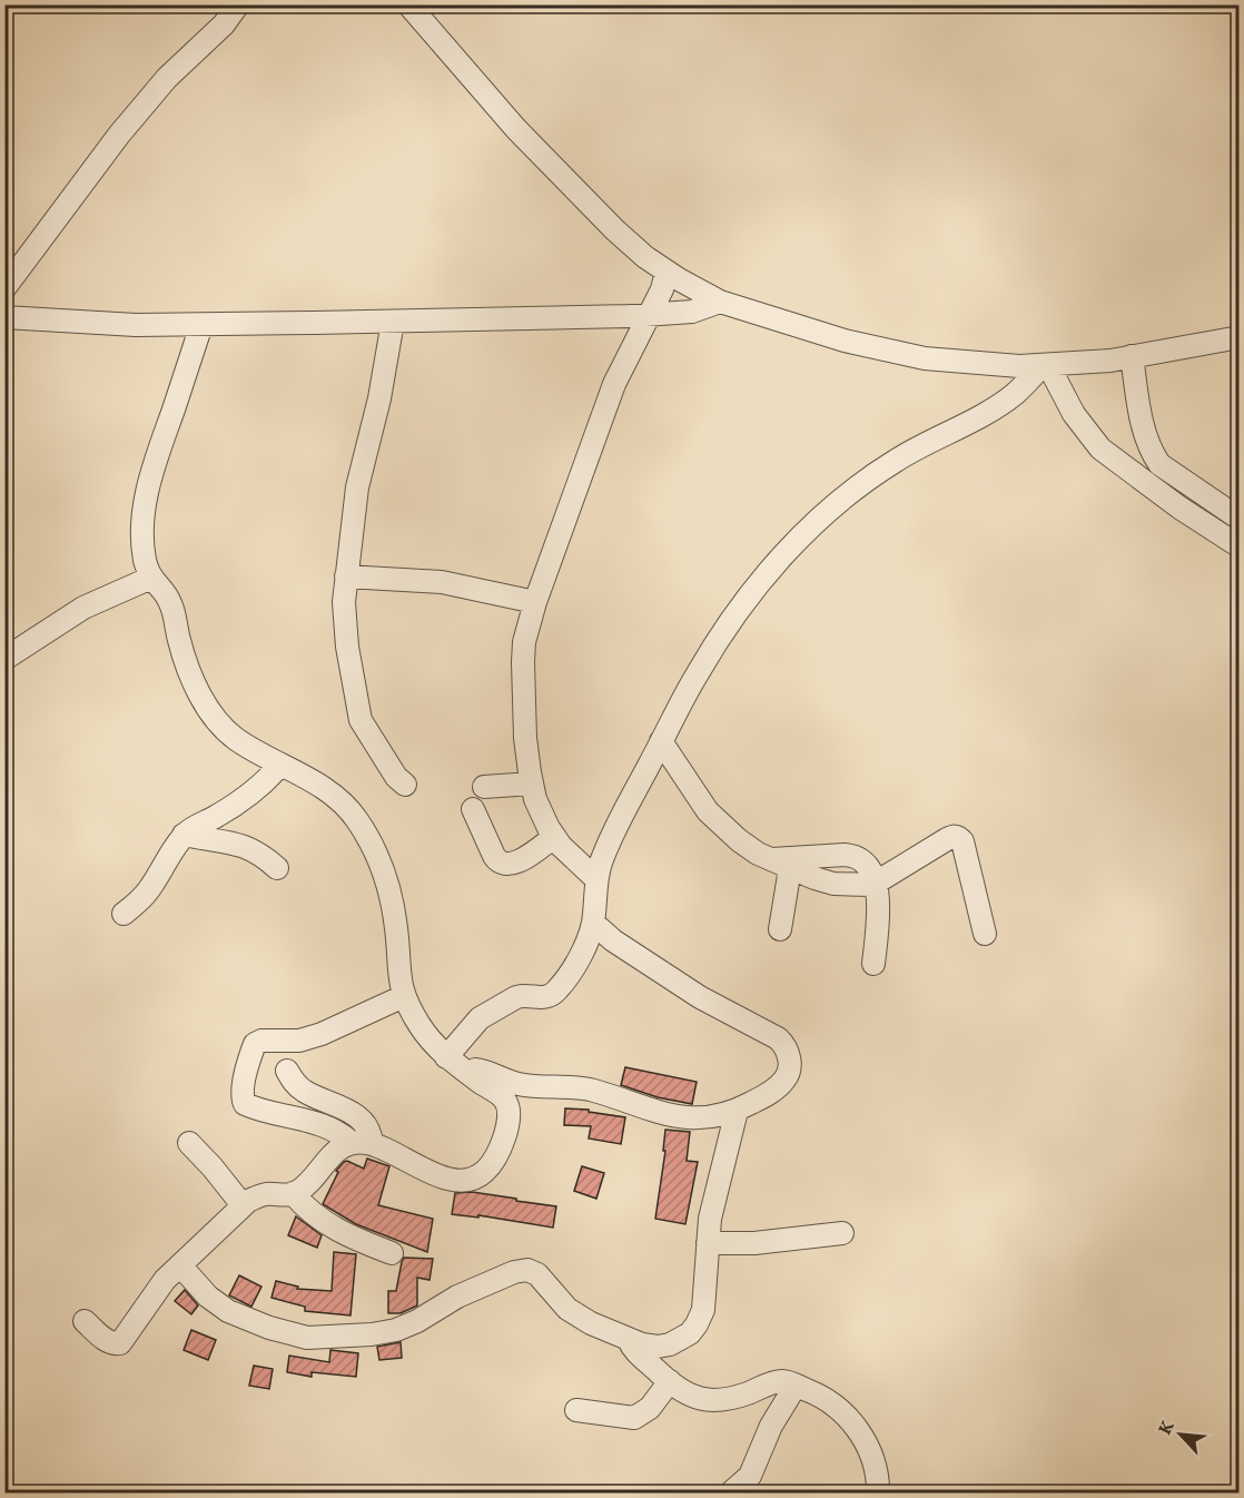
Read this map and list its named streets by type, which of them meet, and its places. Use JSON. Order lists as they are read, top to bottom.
{
  "north": "top left"
}
